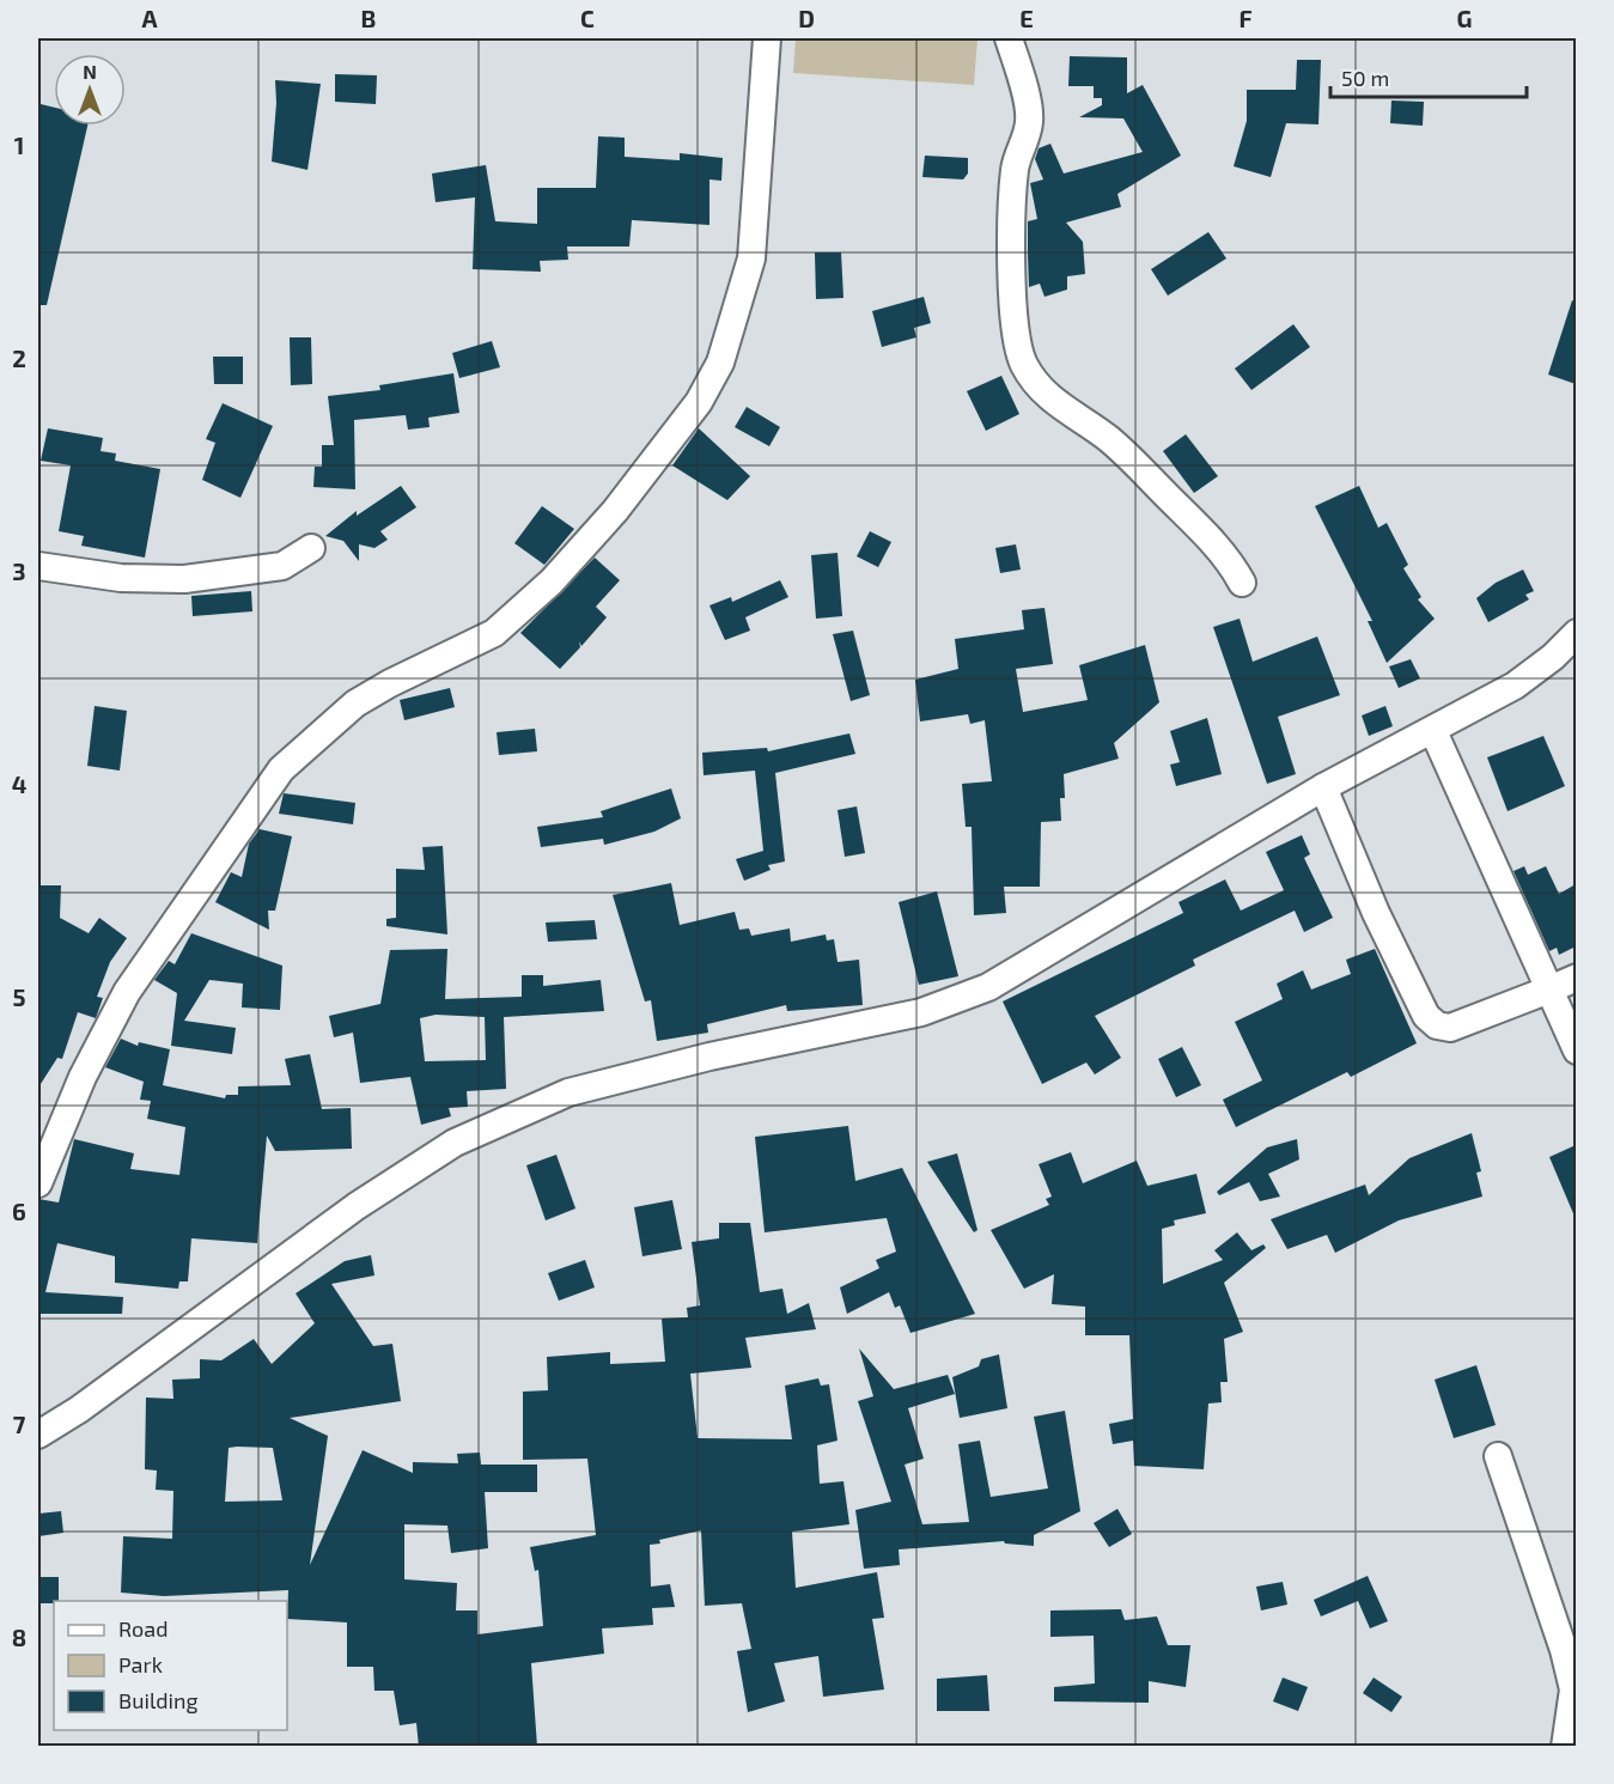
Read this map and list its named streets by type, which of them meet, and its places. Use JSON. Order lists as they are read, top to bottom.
{
  "legend": ["Road", "Park", "Building"],
  "scale_bar": "50 m",
  "north": "top",
  "grid": {
    "columns": [
      "A",
      "B",
      "C",
      "D",
      "E",
      "F",
      "G"
    ],
    "rows": [
      "1",
      "2",
      "3",
      "4",
      "5",
      "6",
      "7",
      "8"
    ]
  }
}
